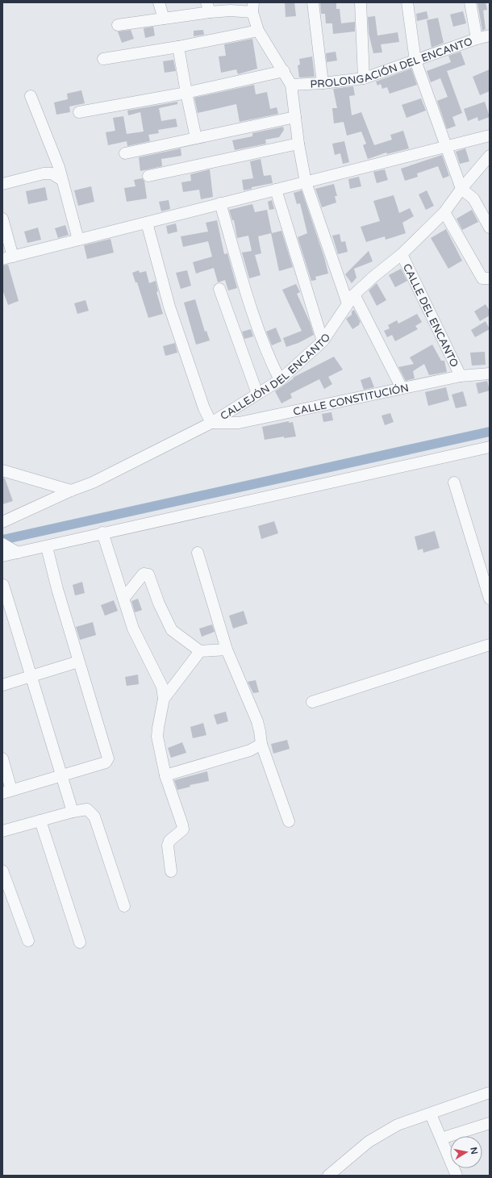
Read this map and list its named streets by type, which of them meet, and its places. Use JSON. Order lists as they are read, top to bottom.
{
  "streets": {
    "street": [
      "PROLONGACIÓN DEL ENCANTO",
      "CALLE DEL ENCANTO",
      "CALLEJÓN DEL ENCANTO",
      "CALLE CONSTITUCIÓN"
    ]
  },
  "crossings": [
    ["CALLE DEL ENCANTO", "CALLEJÓN DEL ENCANTO"],
    ["CALLE DEL ENCANTO", "CALLE CONSTITUCIÓN"],
    ["CALLEJÓN DEL ENCANTO", "CALLE CONSTITUCIÓN"]
  ],
  "north": "right"
}
